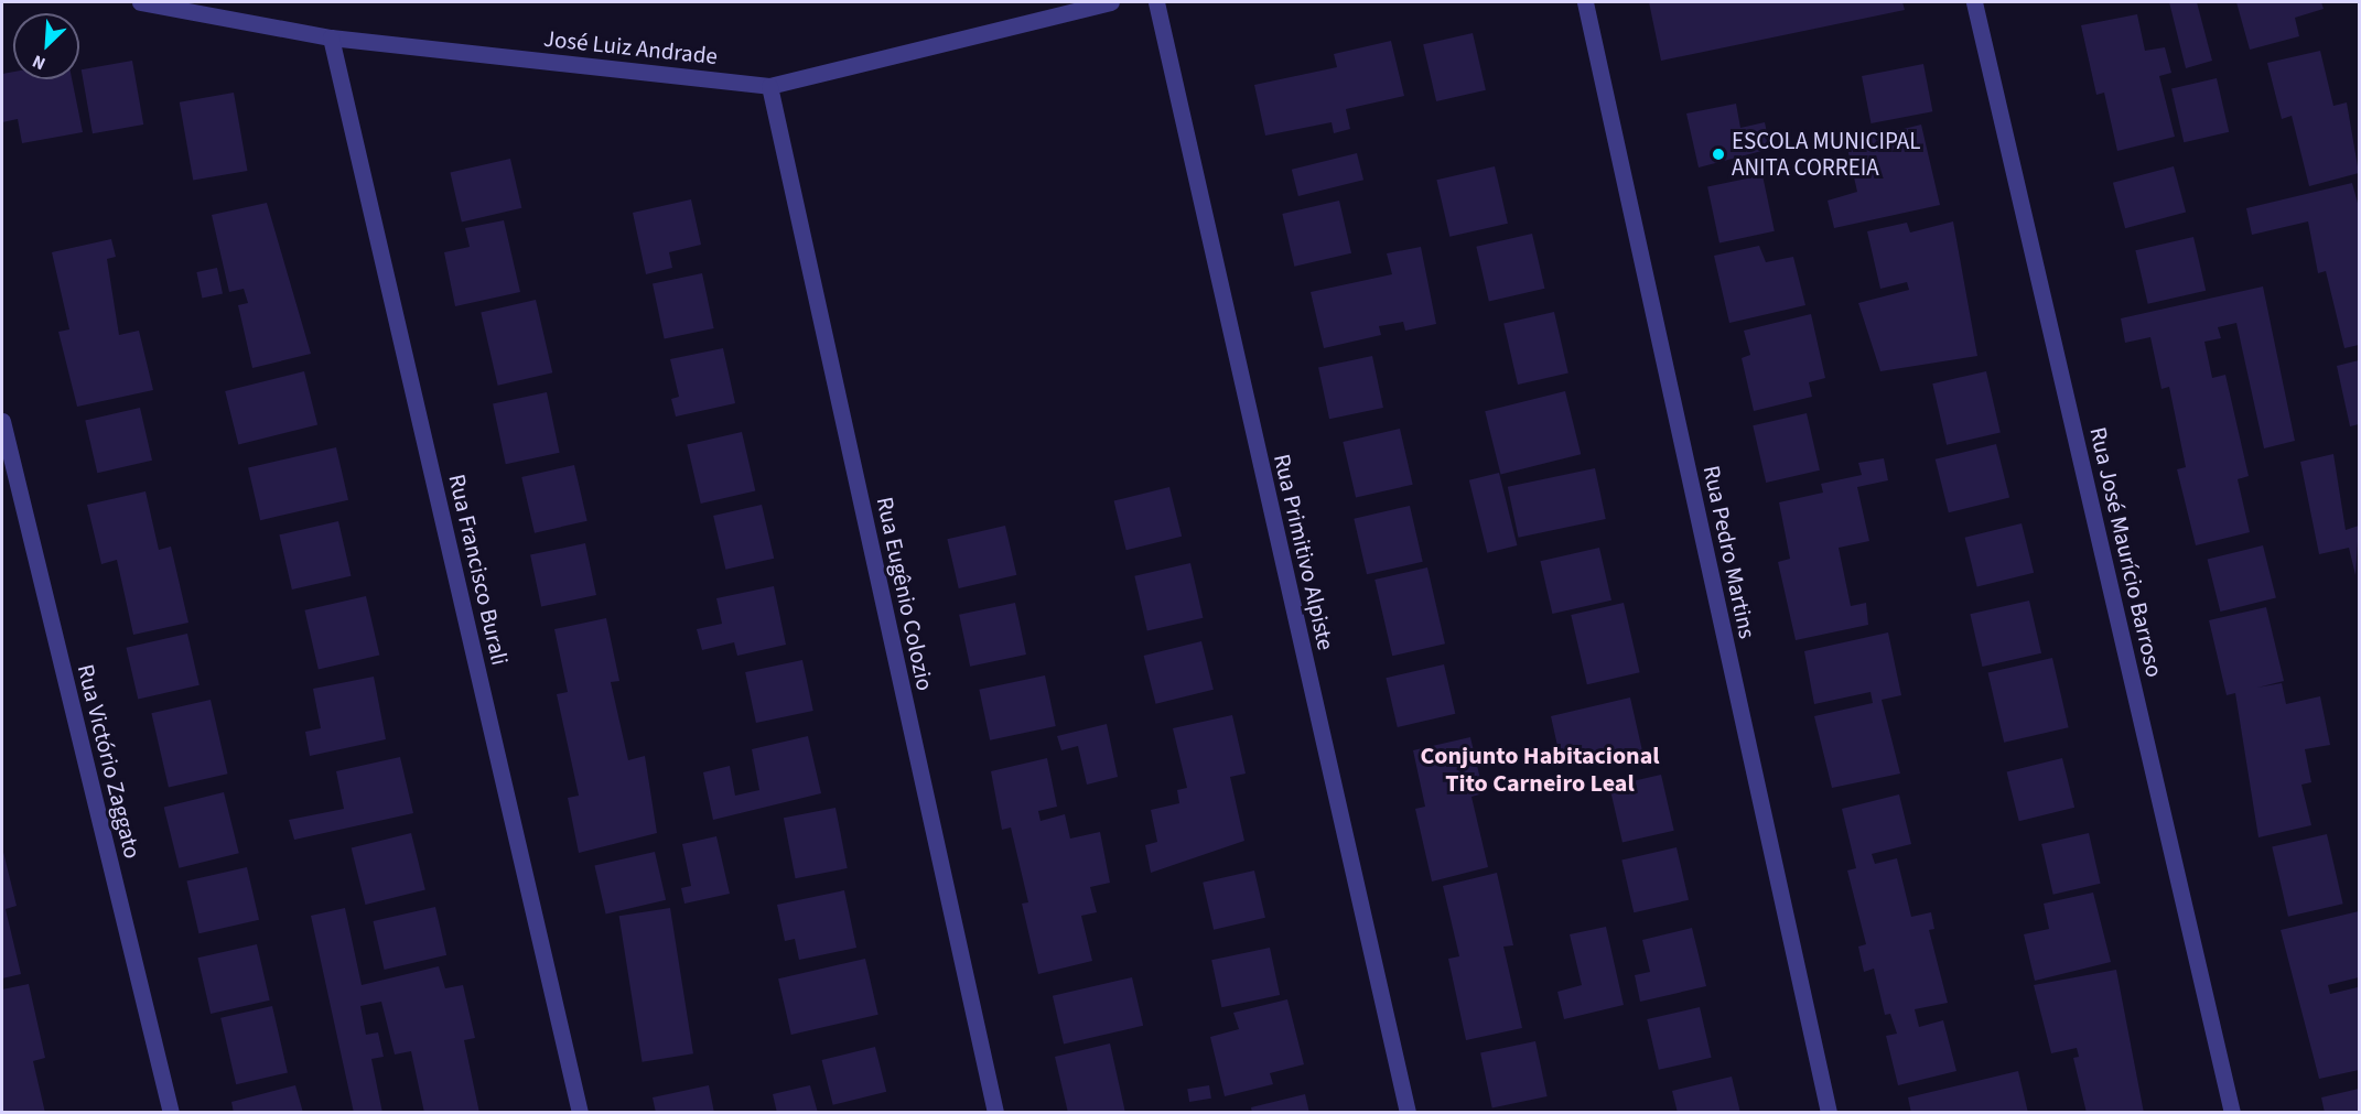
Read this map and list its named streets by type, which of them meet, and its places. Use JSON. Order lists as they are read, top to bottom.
{
  "streets": {
    "street": [
      "José Luiz Andrade",
      "Rua Primitivo Alpiste",
      "Rua Pedro Martins",
      "Rua José Maurício Barroso",
      "Rua Francisco Burali",
      "Rua Eugênio Colozio",
      "Rua Victório Zaggato"
    ]
  },
  "crossings": [
    ["José Luiz Andrade", "Rua Francisco Burali"],
    ["José Luiz Andrade", "Rua Eugênio Colozio"]
  ],
  "districts": ["Conjunto Habitacional Tito Carneiro Leal"],
  "places": ["ESCOLA MUNICIPAL ANITA CORREIA"],
  "north": "bottom left"
}
